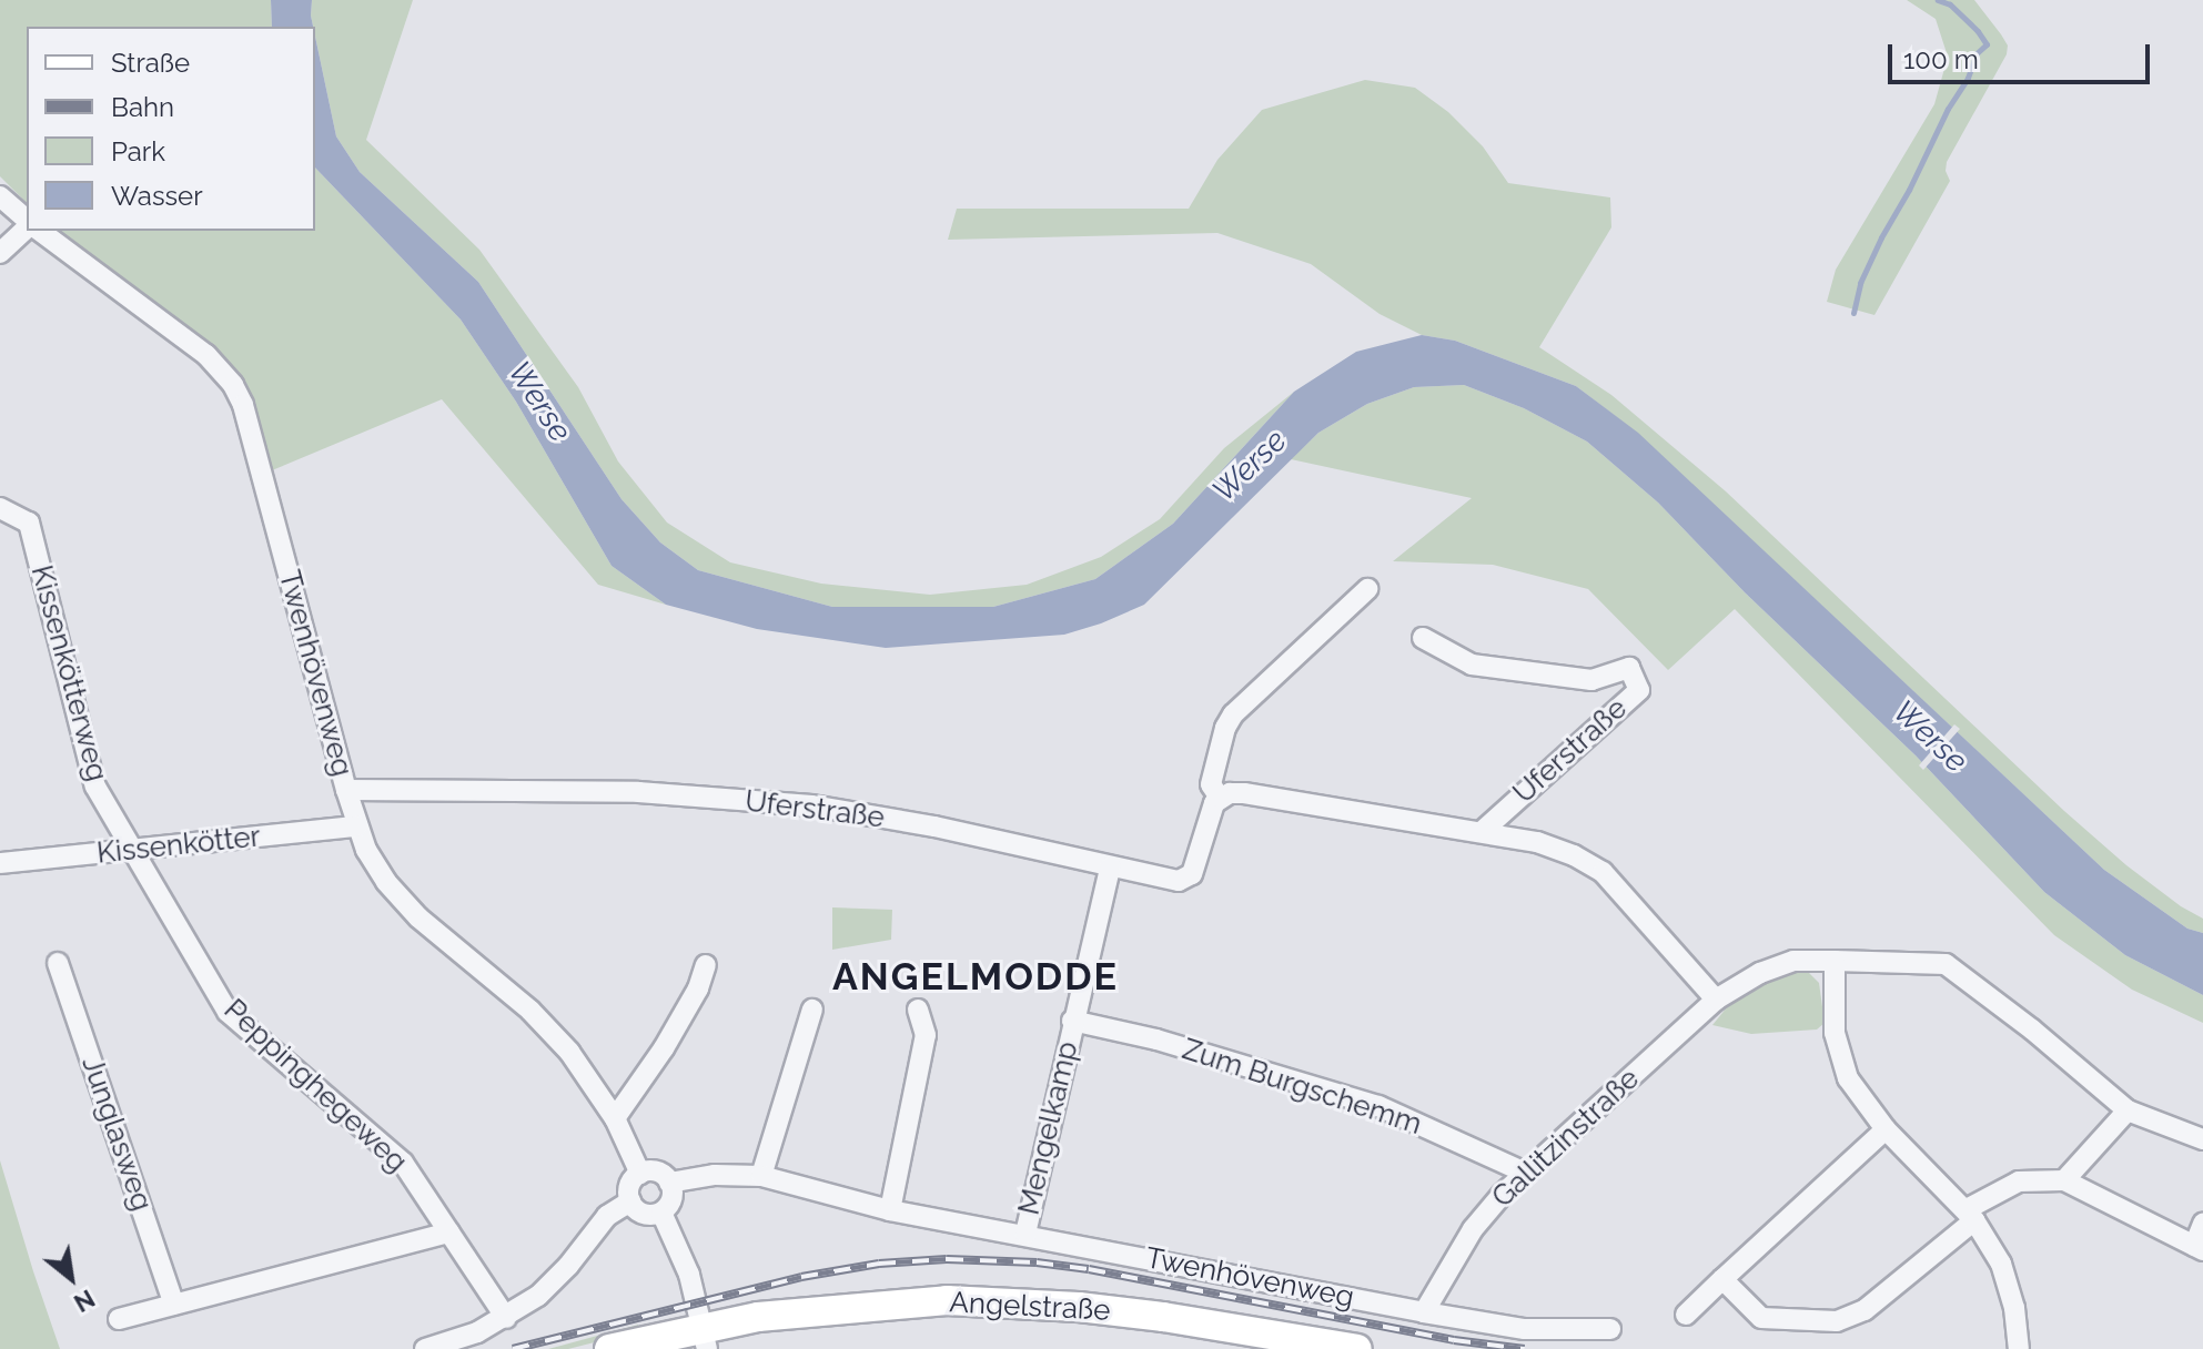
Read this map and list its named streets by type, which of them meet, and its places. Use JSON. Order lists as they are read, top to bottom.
{
  "streets": {
    "street": [
      "Kissenkötterweg",
      "Twenhövenweg",
      "Uferstraße",
      "Kissenkötter",
      "Peppinghegeweg",
      "Zum Burgschemm",
      "Mengelkamp",
      "Junglasweg",
      "Gallitzinstraße",
      "Angelstraße"
    ]
  },
  "crossings": [
    ["Kissenkötterweg", "Kissenkötter"],
    ["Kissenkötterweg", "Peppinghegeweg"],
    ["Twenhövenweg", "Uferstraße"],
    ["Twenhövenweg", "Kissenkötter"],
    ["Twenhövenweg", "Mengelkamp"],
    ["Twenhövenweg", "Gallitzinstraße"],
    ["Uferstraße", "Mengelkamp"],
    ["Uferstraße", "Gallitzinstraße"],
    ["Kissenkötter", "Peppinghegeweg"],
    ["Zum Burgschemm", "Mengelkamp"],
    ["Zum Burgschemm", "Gallitzinstraße"]
  ],
  "districts": ["ANGELMODDE"],
  "water": ["Werse"],
  "legend": [
    "Straße",
    "Bahn",
    "Park",
    "Wasser"
  ],
  "scale_bar": "100 m",
  "north": "bottom right"
}
